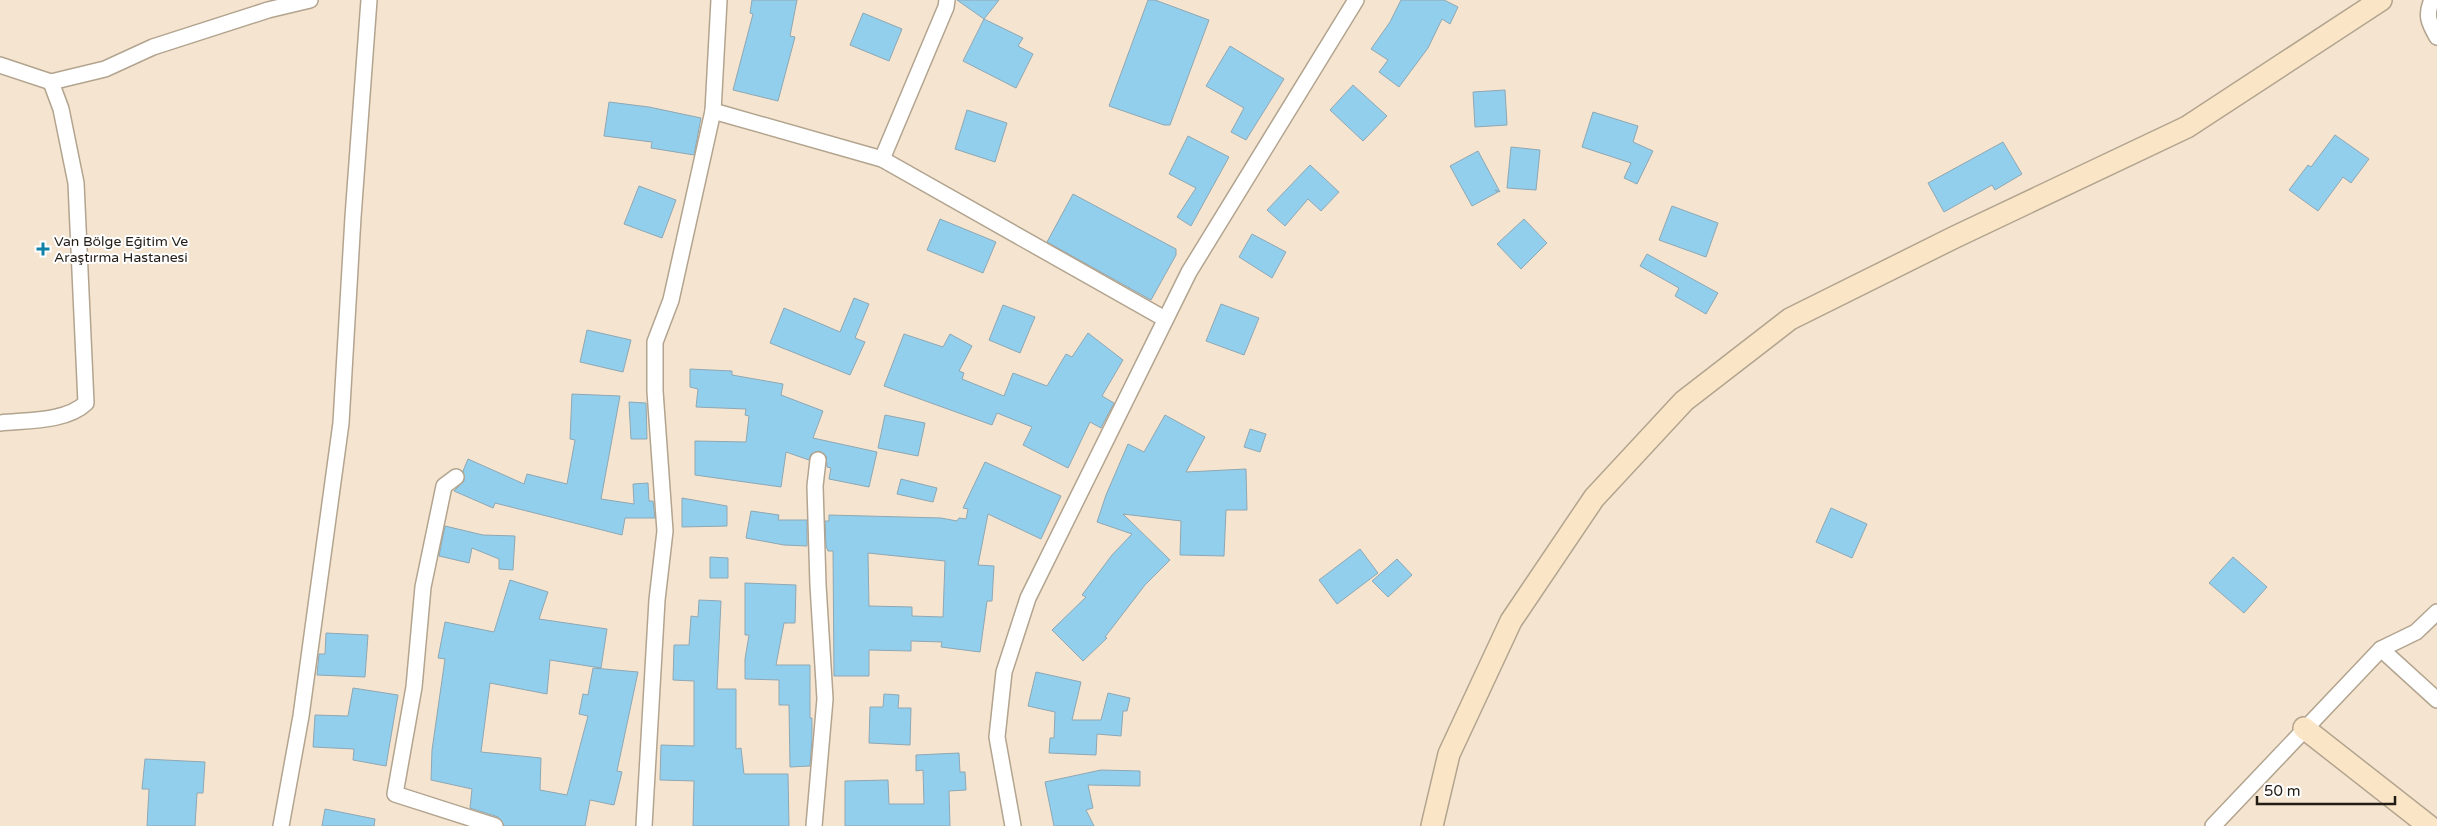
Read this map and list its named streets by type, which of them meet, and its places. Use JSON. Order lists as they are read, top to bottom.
{
  "places": {
    "health": ["Van Bölge Eğitim Ve Araştırma Hastanesi"]
  },
  "scale_bar": "50 m"
}
